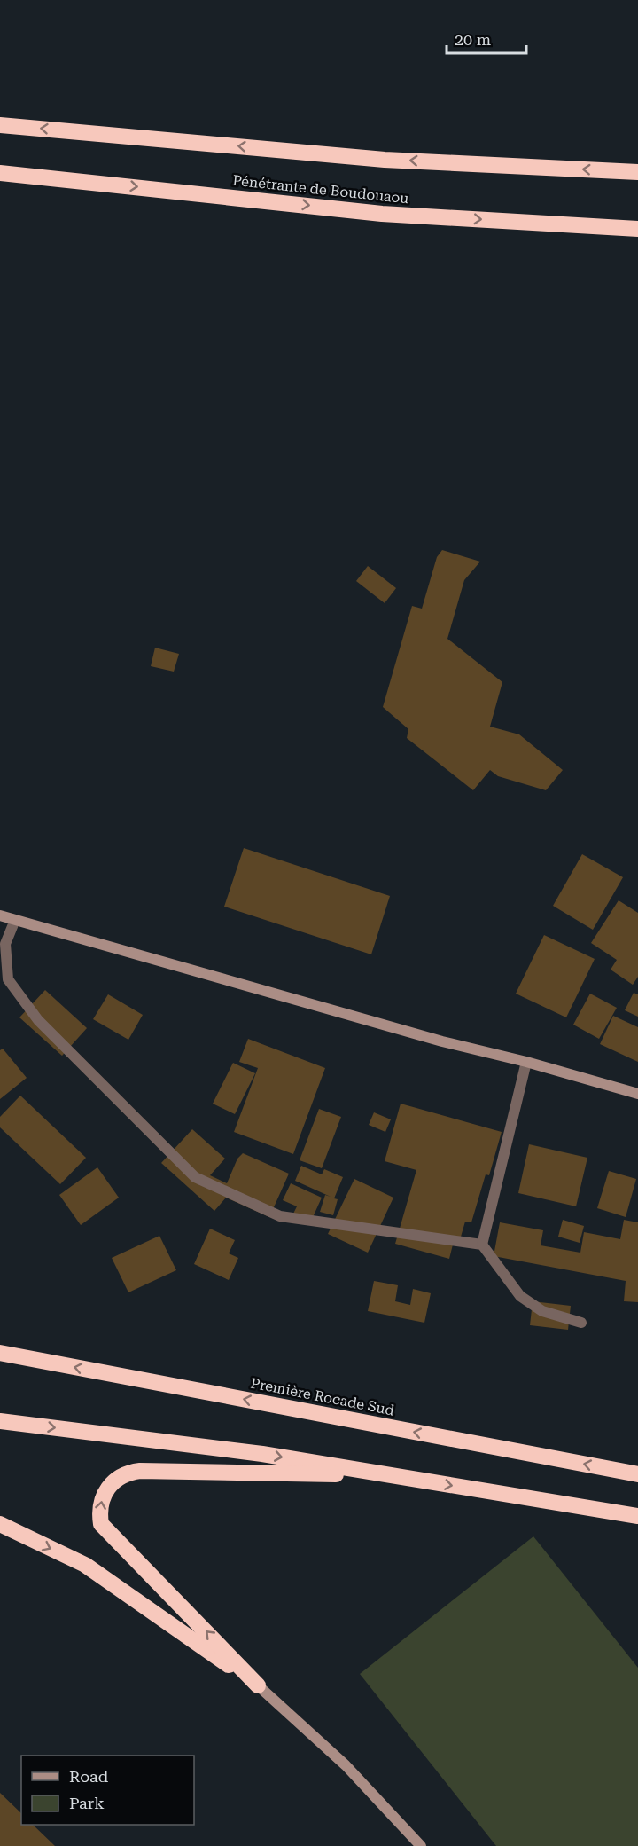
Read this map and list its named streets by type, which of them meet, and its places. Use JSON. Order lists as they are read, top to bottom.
{
  "streets": {
    "highway": ["Pénétrante de Boudouaou", "Première Rocade Sud"]
  },
  "legend": ["Road", "Park"],
  "scale_bar": "20 m"
}
